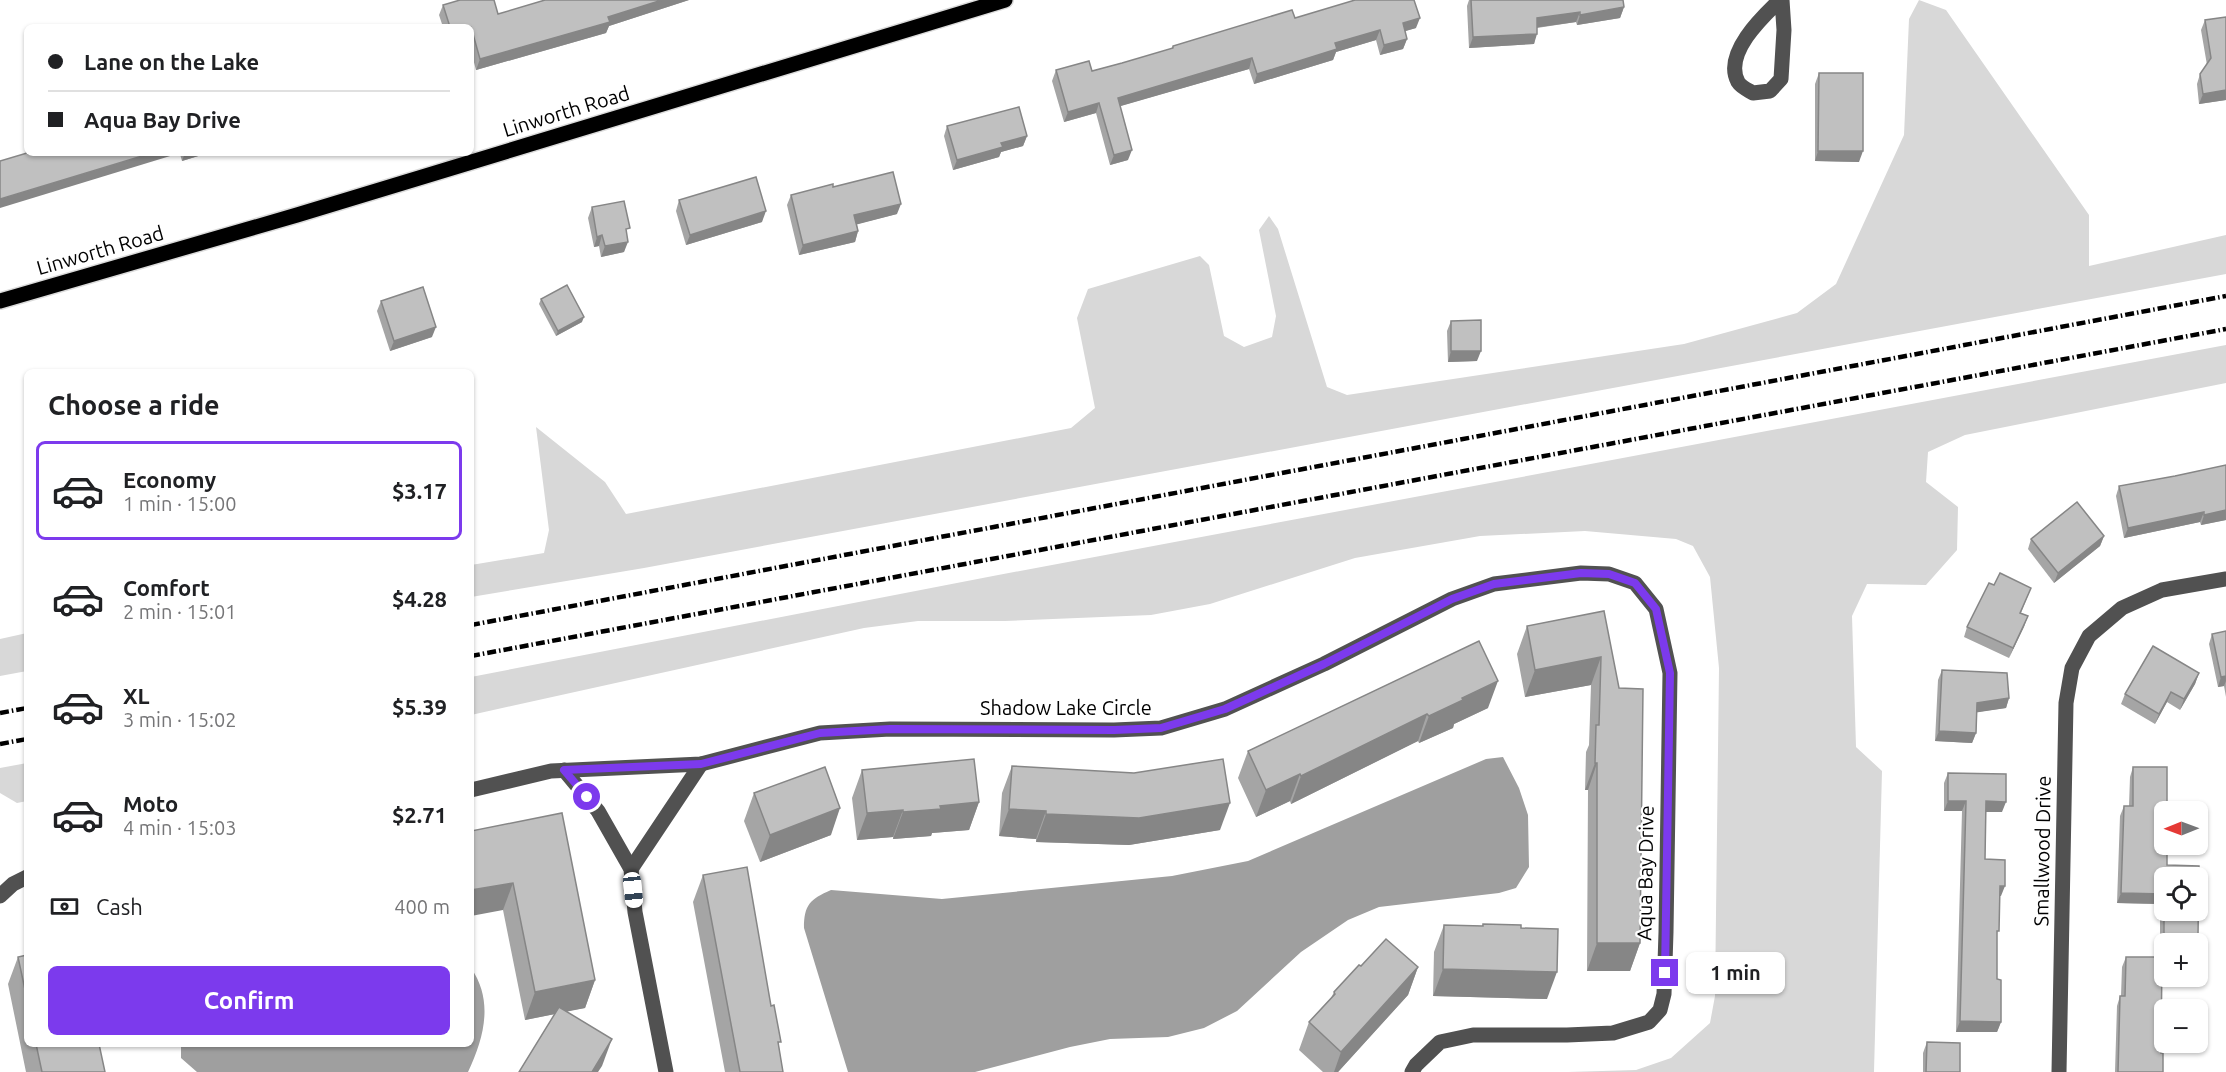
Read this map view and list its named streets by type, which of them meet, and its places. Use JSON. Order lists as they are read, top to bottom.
{
  "streets": {
    "main road": ["Linworth Road"],
    "street": ["Shadow Lake Circle", "Smallwood Drive", "Aqua Bay Drive"]
  },
  "crossings": [
    ["Shadow Lake Circle", "Aqua Bay Drive"]
  ],
  "north": "left",
  "page": {
    "banner": ["Lane on the Lake", "Aqua Bay Drive"],
    "heading": "Choose a ride",
    "list": [
      {
        "name": "Economy",
        "note": "1 min · 15:00",
        "value": "$3.17"
      },
      {
        "name": "Comfort",
        "note": "2 min · 15:01",
        "value": "$4.28"
      },
      {
        "name": "XL",
        "note": "3 min · 15:02",
        "value": "$5.39"
      },
      {
        "name": "Moto",
        "note": "4 min · 15:03",
        "value": "$2.71"
      }
    ],
    "map_buttons": ["+", "−"],
    "pay": ["Cash", "400 m"],
    "bubble": "1 min",
    "buttons": "Confirm"
  }
}
